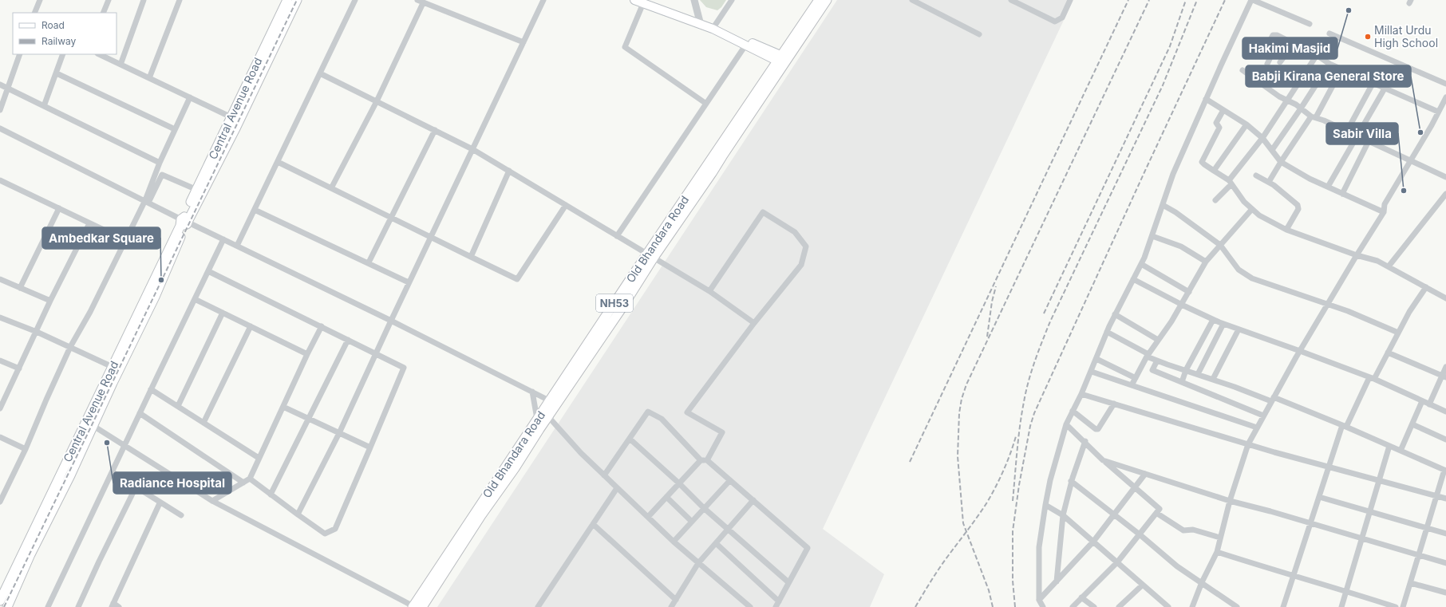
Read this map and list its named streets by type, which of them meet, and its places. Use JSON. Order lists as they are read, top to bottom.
{
  "streets": {
    "main road": ["Central Avenue Road", "Old Bhandara Road", "NH53"]
  },
  "crossings": [
    ["Old Bhandara Road", "NH53"]
  ],
  "places": [
    "Hakimi Masjid",
    "Millat Urdu High School",
    "Babji Kirana General Store",
    "Sabir Villa",
    "Ambedkar Square",
    "Radiance Hospital"
  ],
  "legend": ["Road", "Railway"]
}
